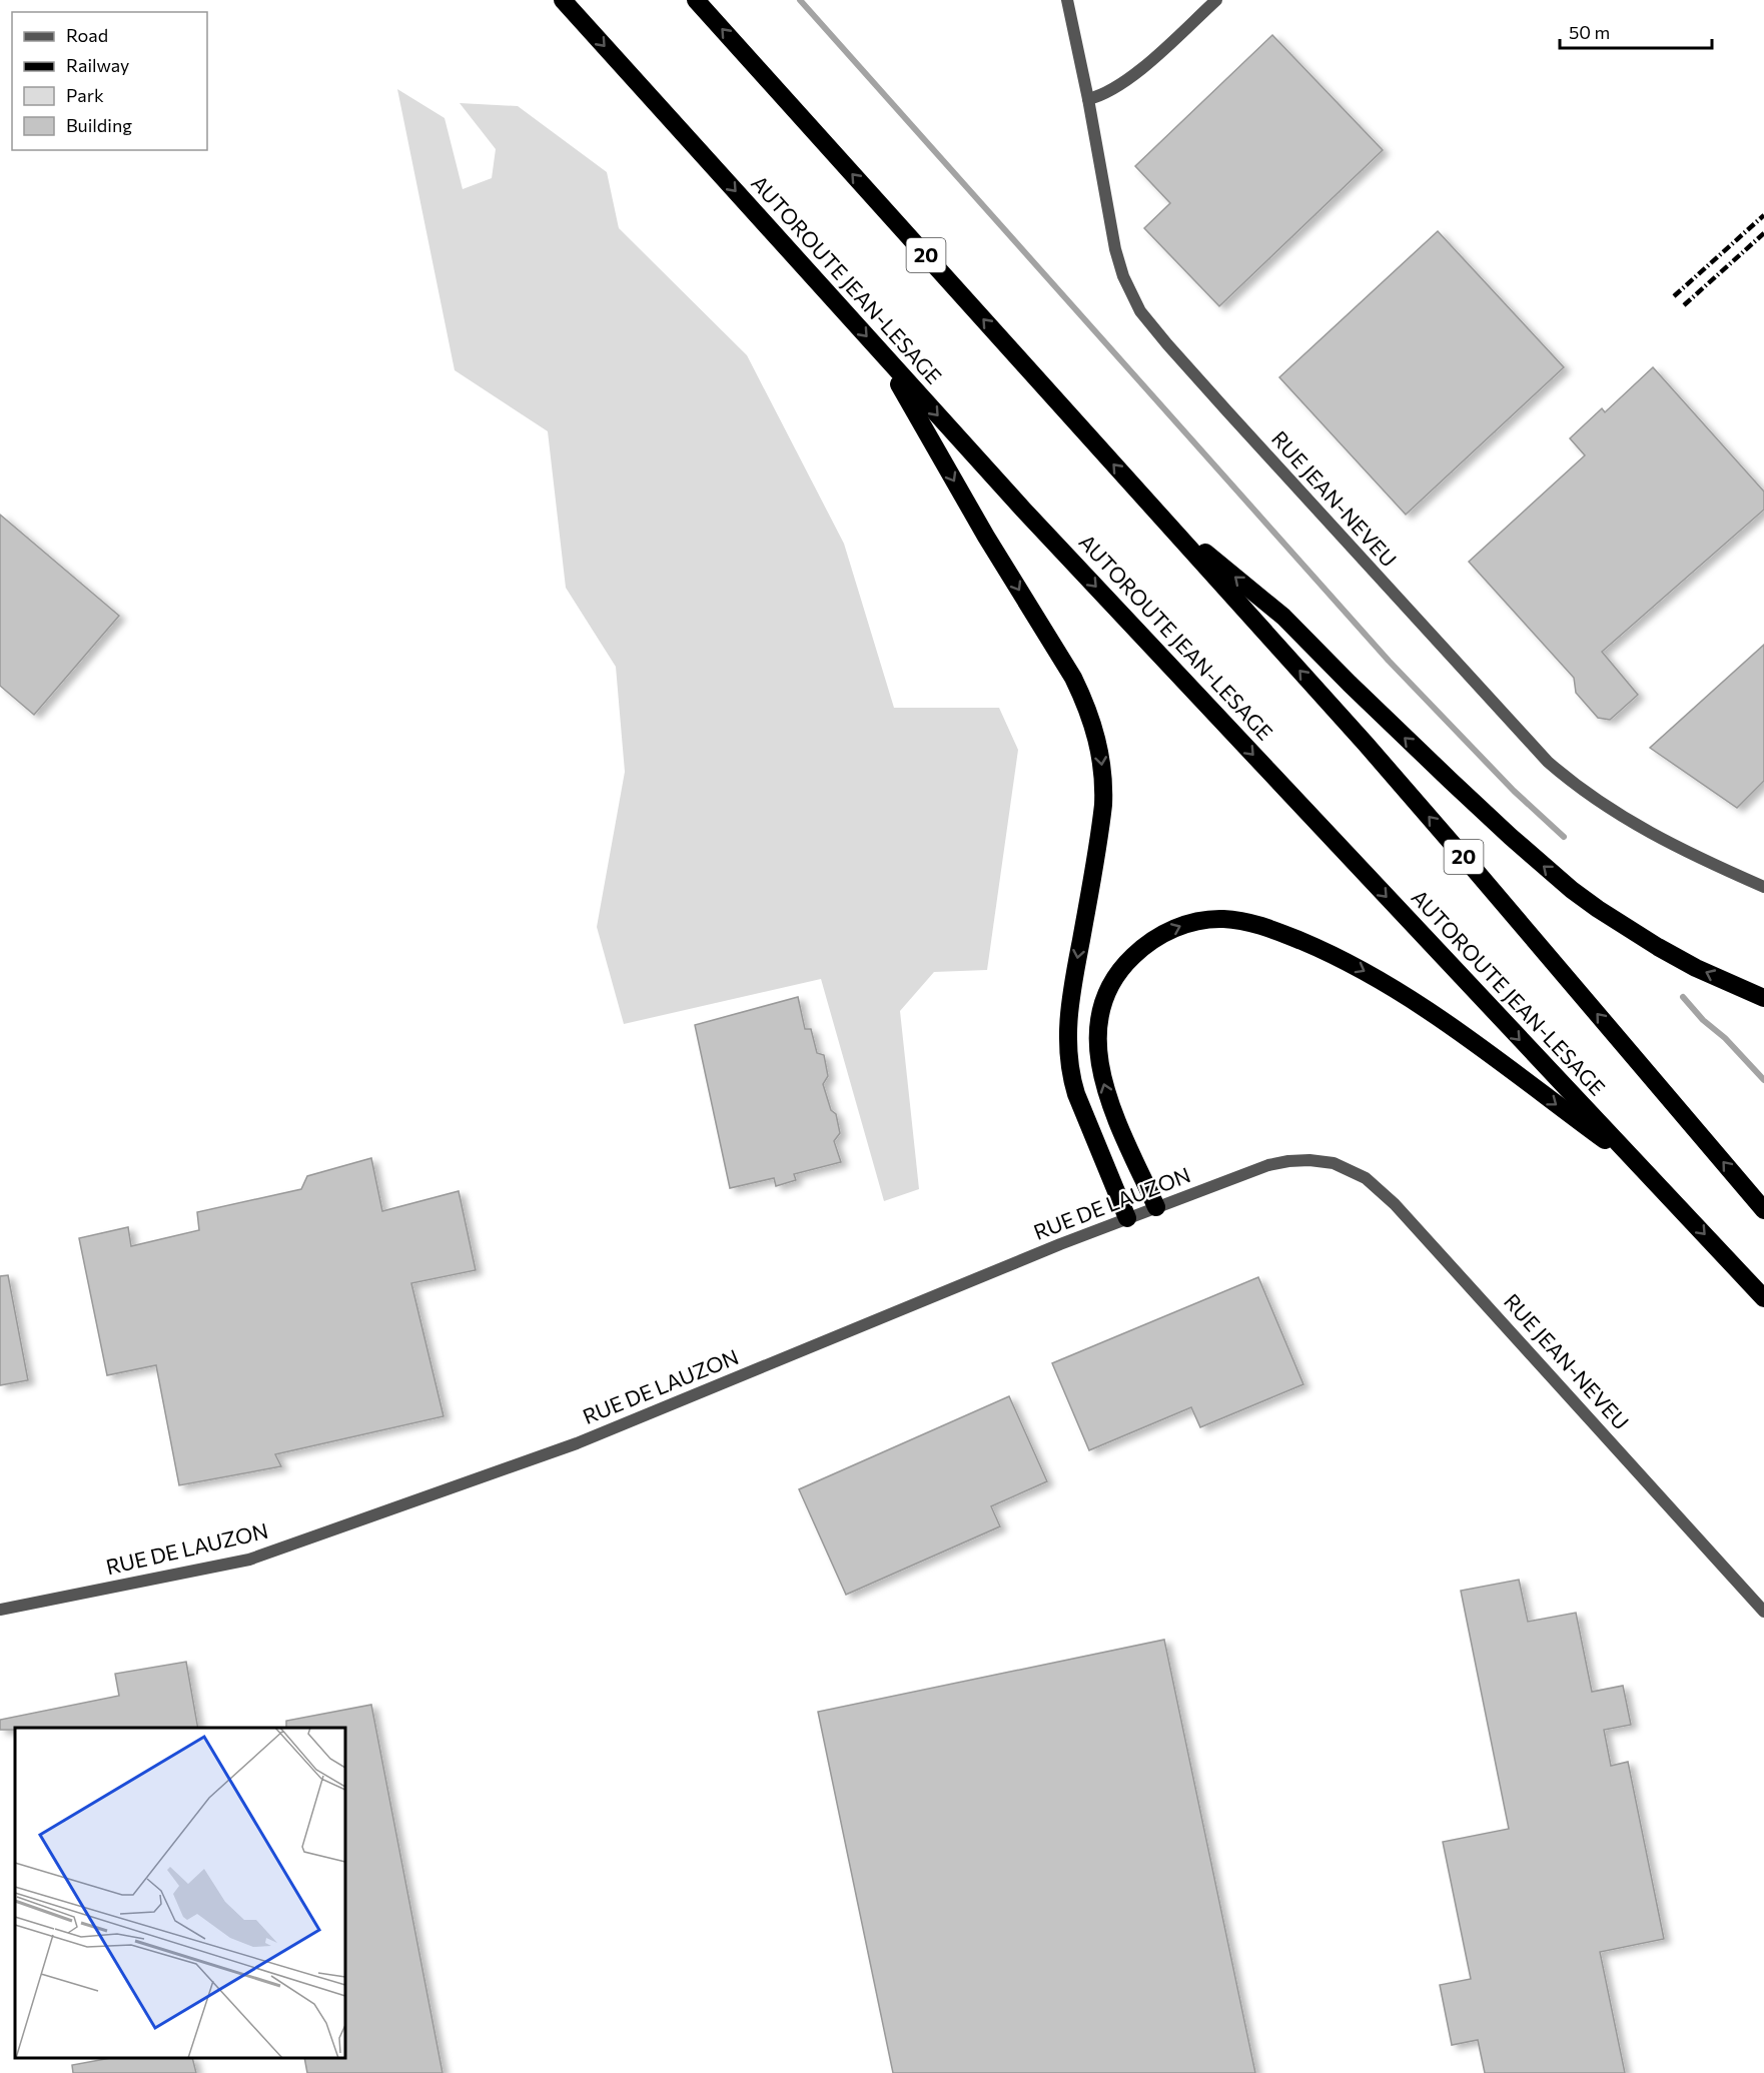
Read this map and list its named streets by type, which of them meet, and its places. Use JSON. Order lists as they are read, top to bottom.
{
  "streets": {
    "highway": ["20", "AUTOROUTE JEAN-LESAGE"],
    "street": ["RUE JEAN-NEVEU", "RUE DE LAUZON"]
  },
  "crossings": [
    ["RUE JEAN-NEVEU", "RUE DE LAUZON"]
  ],
  "legend": [
    "Road",
    "Railway",
    "Park",
    "Building"
  ],
  "scale_bar": "50 m"
}
